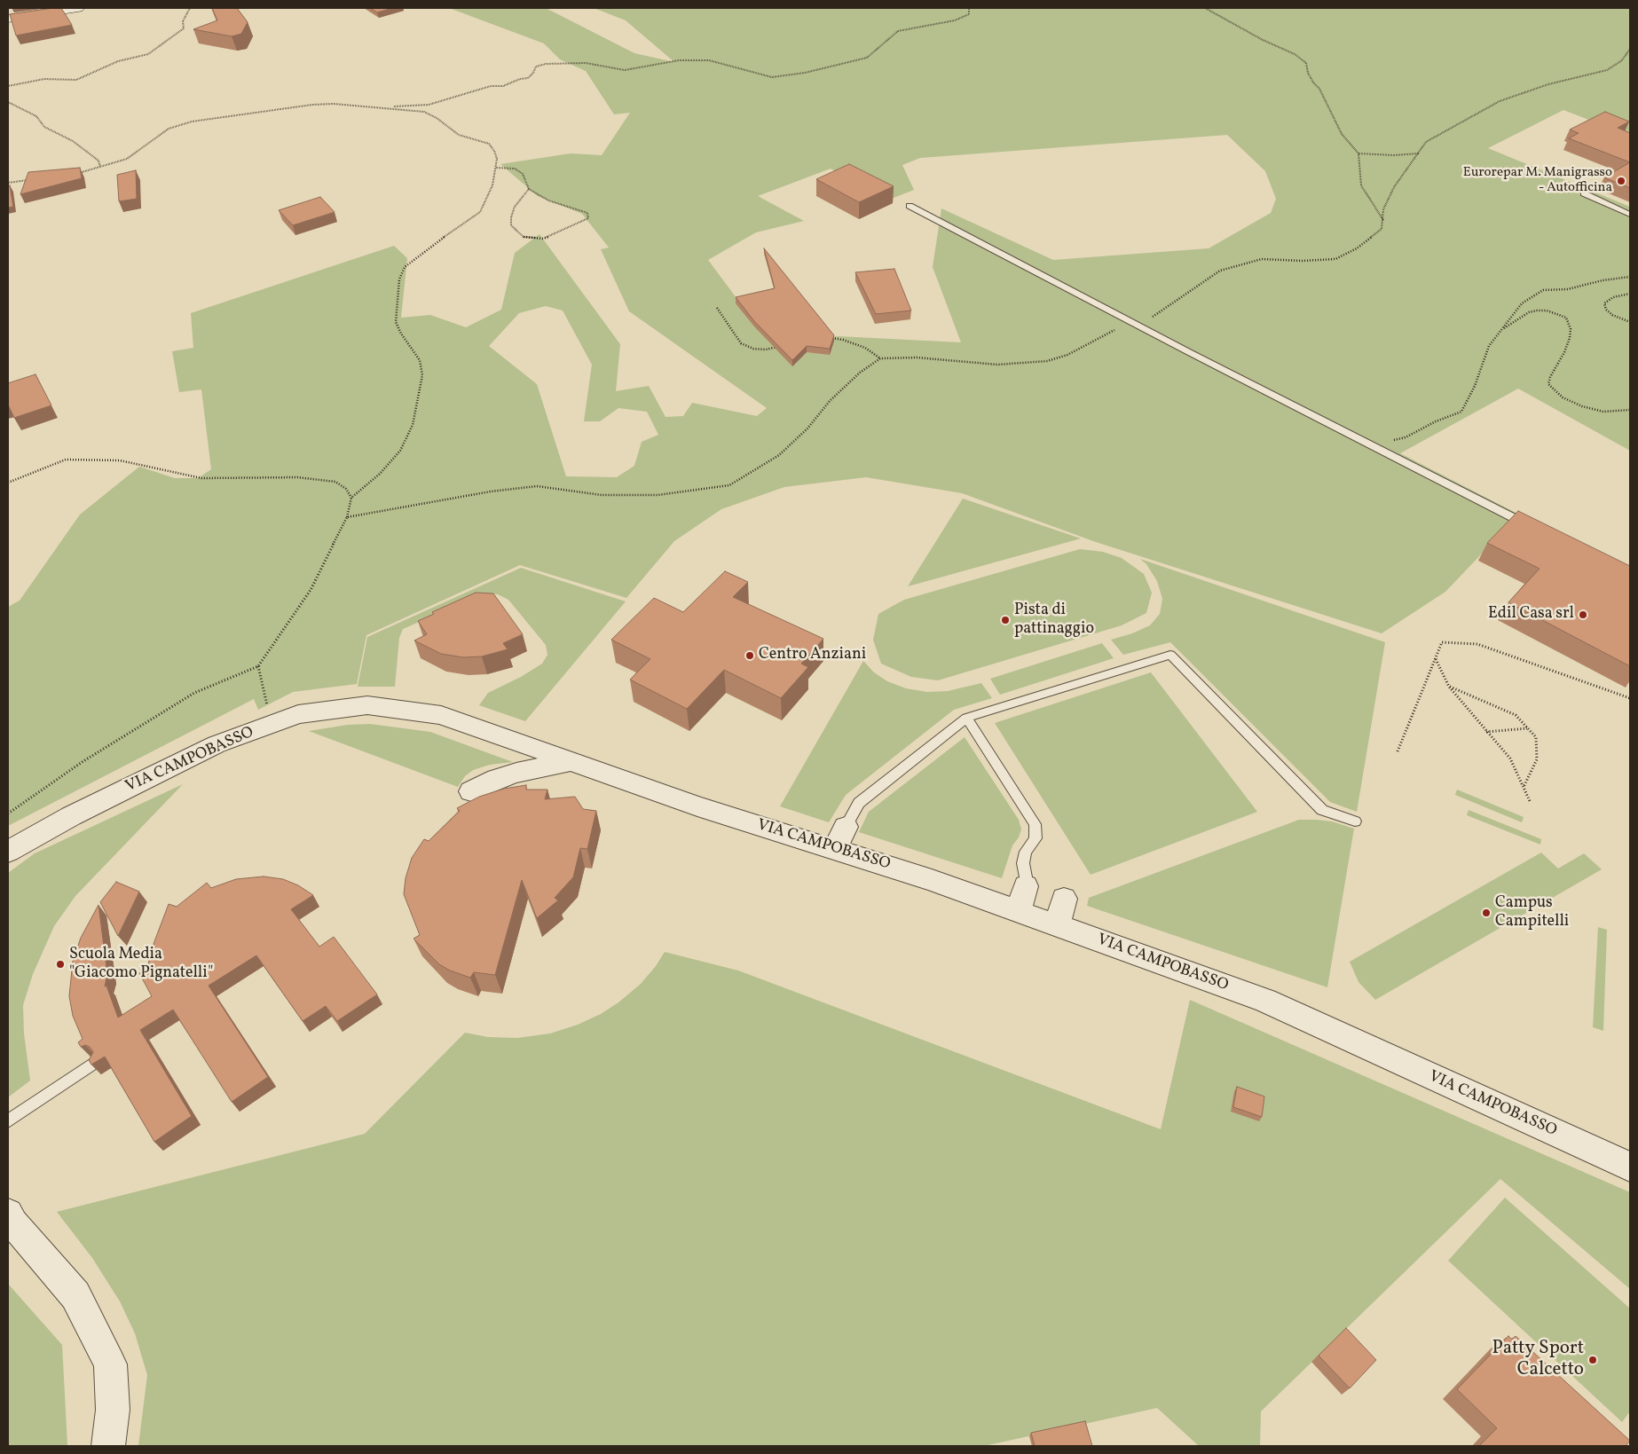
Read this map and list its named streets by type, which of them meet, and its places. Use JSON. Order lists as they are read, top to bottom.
{
  "streets": {
    "street": ["VIA CAMPOBASSO"]
  },
  "places": [
    "Eurorepar M. Manigrasso - Autofficina",
    "Edil Casa srl",
    "Pista di pattinaggio",
    "Centro Anziani",
    "Campus Campitelli",
    "Scuola Media \"Giacomo Pignatelli\"",
    "Patty Sport Calcetto"
  ]
}
